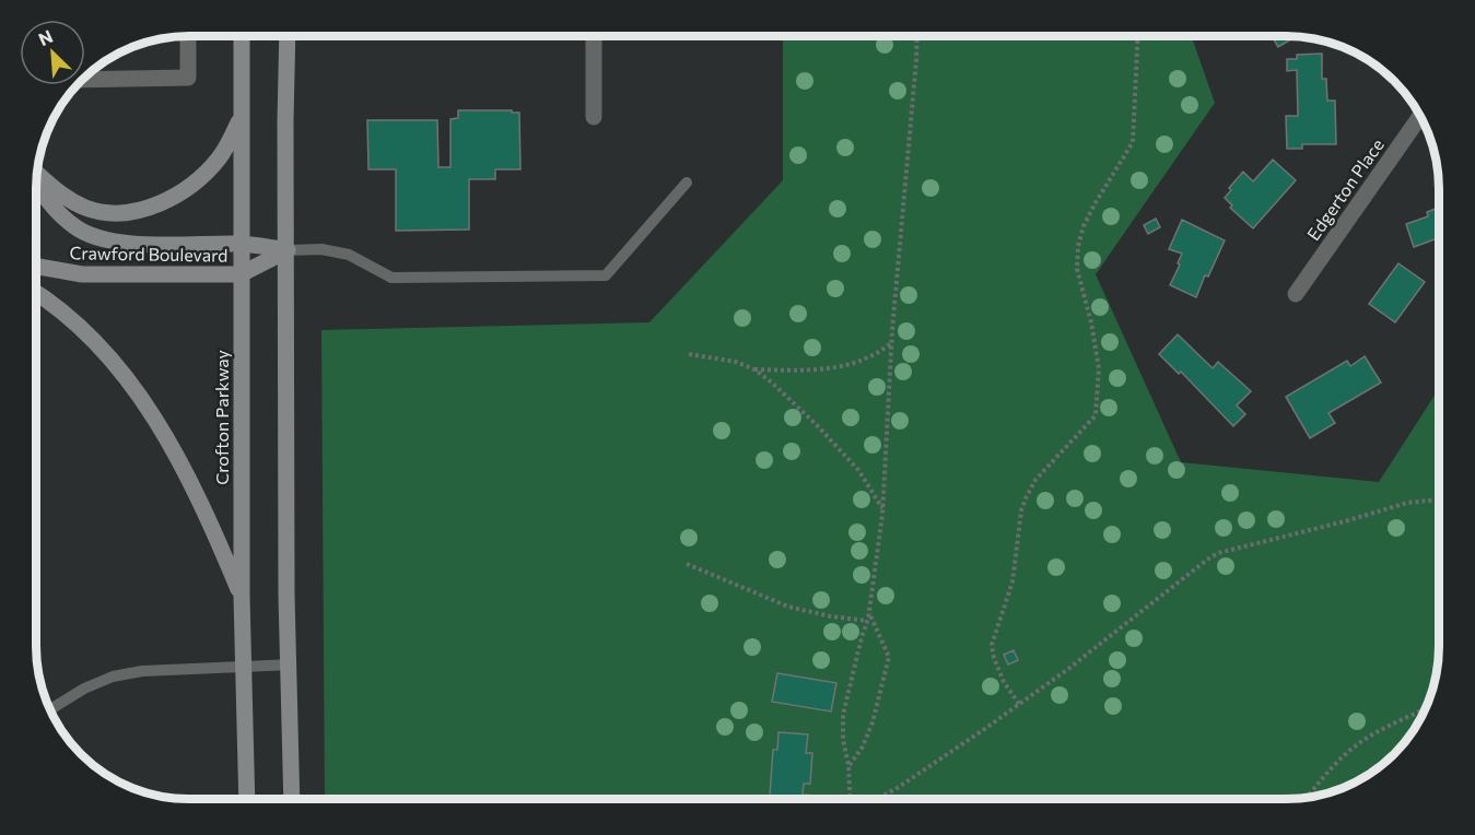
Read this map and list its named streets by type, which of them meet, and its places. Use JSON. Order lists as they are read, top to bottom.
{
  "streets": {
    "street": ["Edgerton Place", "Crawford Boulevard", "Crofton Parkway"]
  },
  "crossings": [
    ["Crawford Boulevard", "Crofton Parkway"]
  ],
  "north": "top left"
}
